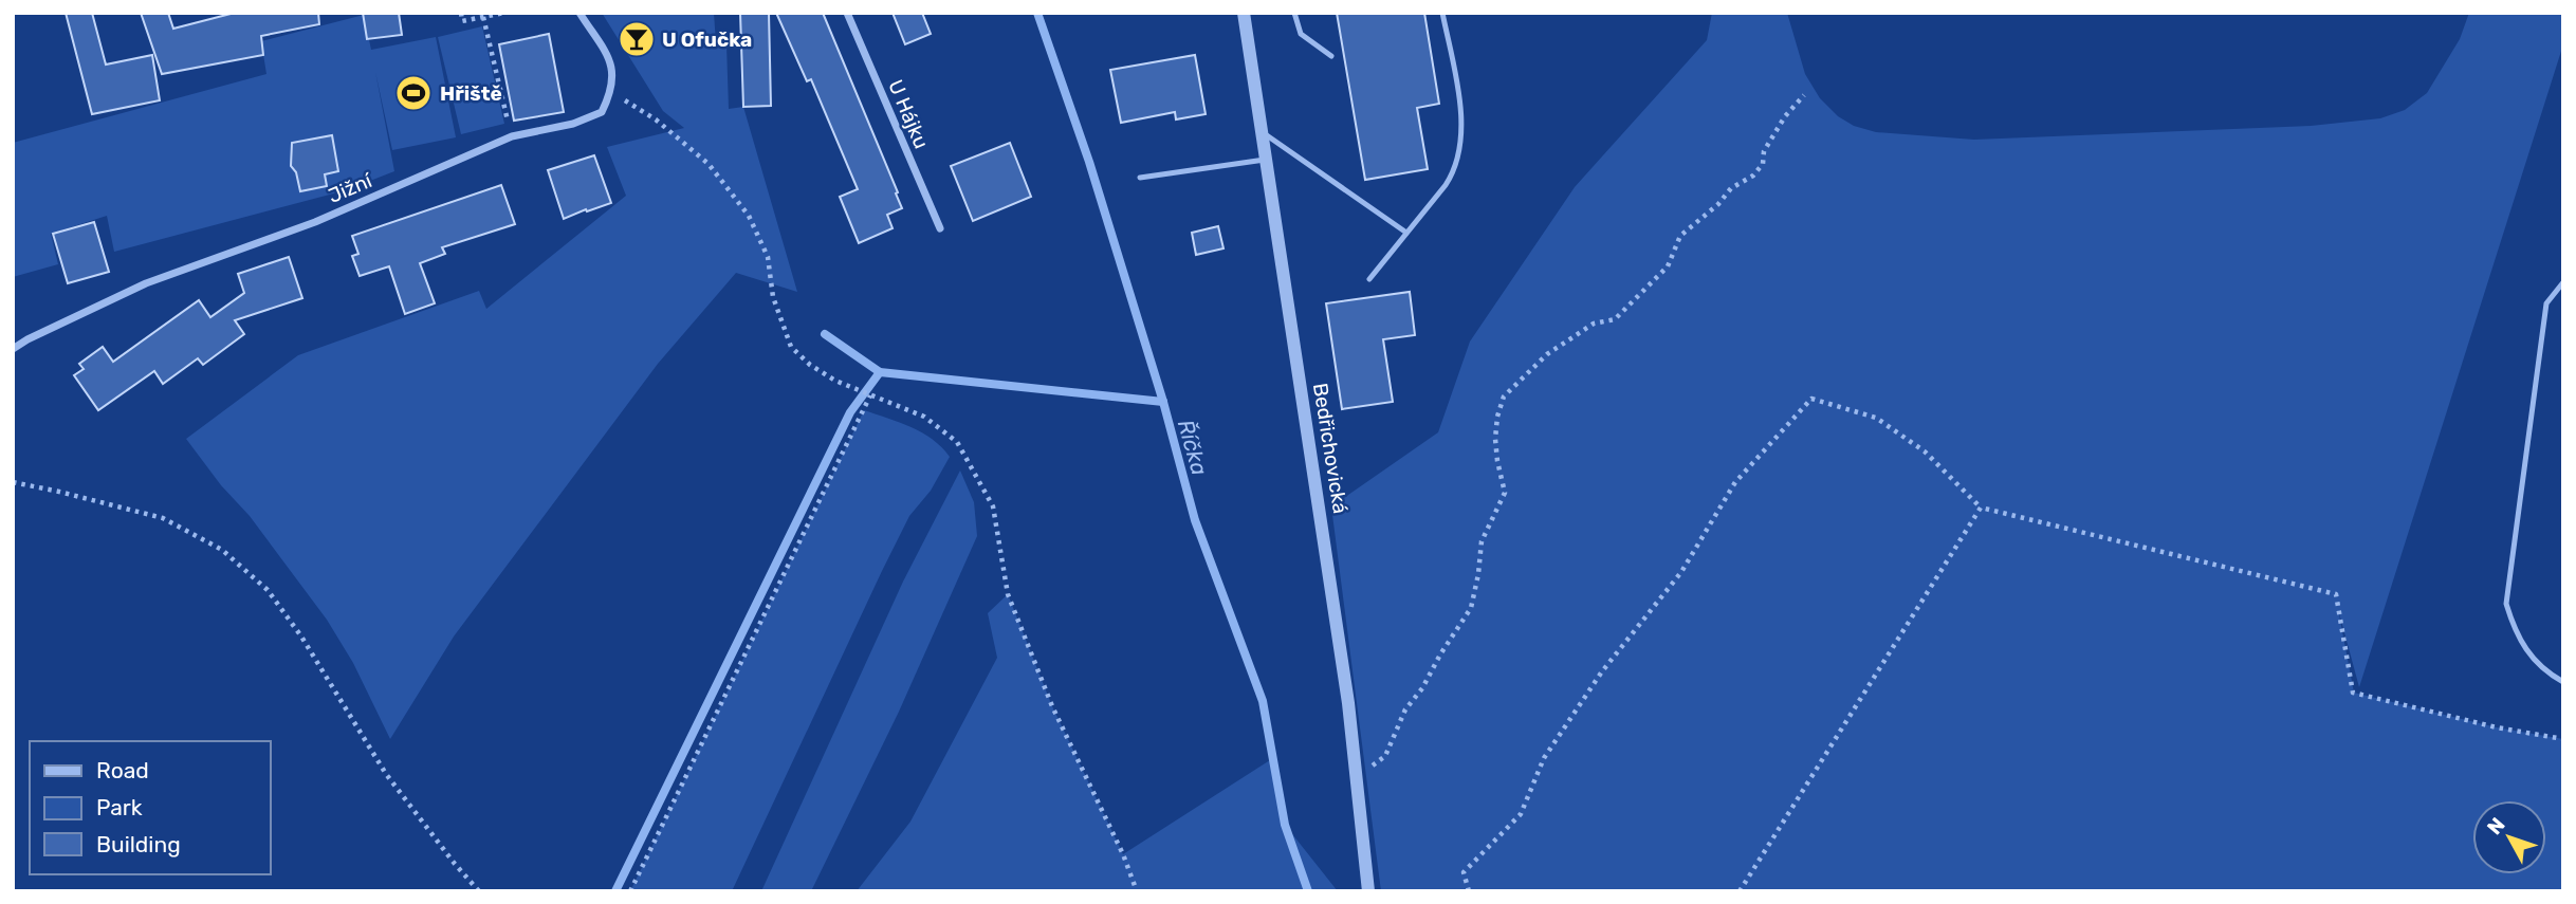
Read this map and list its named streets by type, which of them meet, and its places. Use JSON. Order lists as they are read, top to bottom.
{
  "streets": {
    "street": ["U Hájku", "Jižní", "Bedřichovická"]
  },
  "water": ["Říčka"],
  "places": {
    "bar": ["U Ofučka"],
    "sports": ["Hřiště"]
  },
  "legend": ["Road", "Park", "Building"],
  "north": "top left"
}
